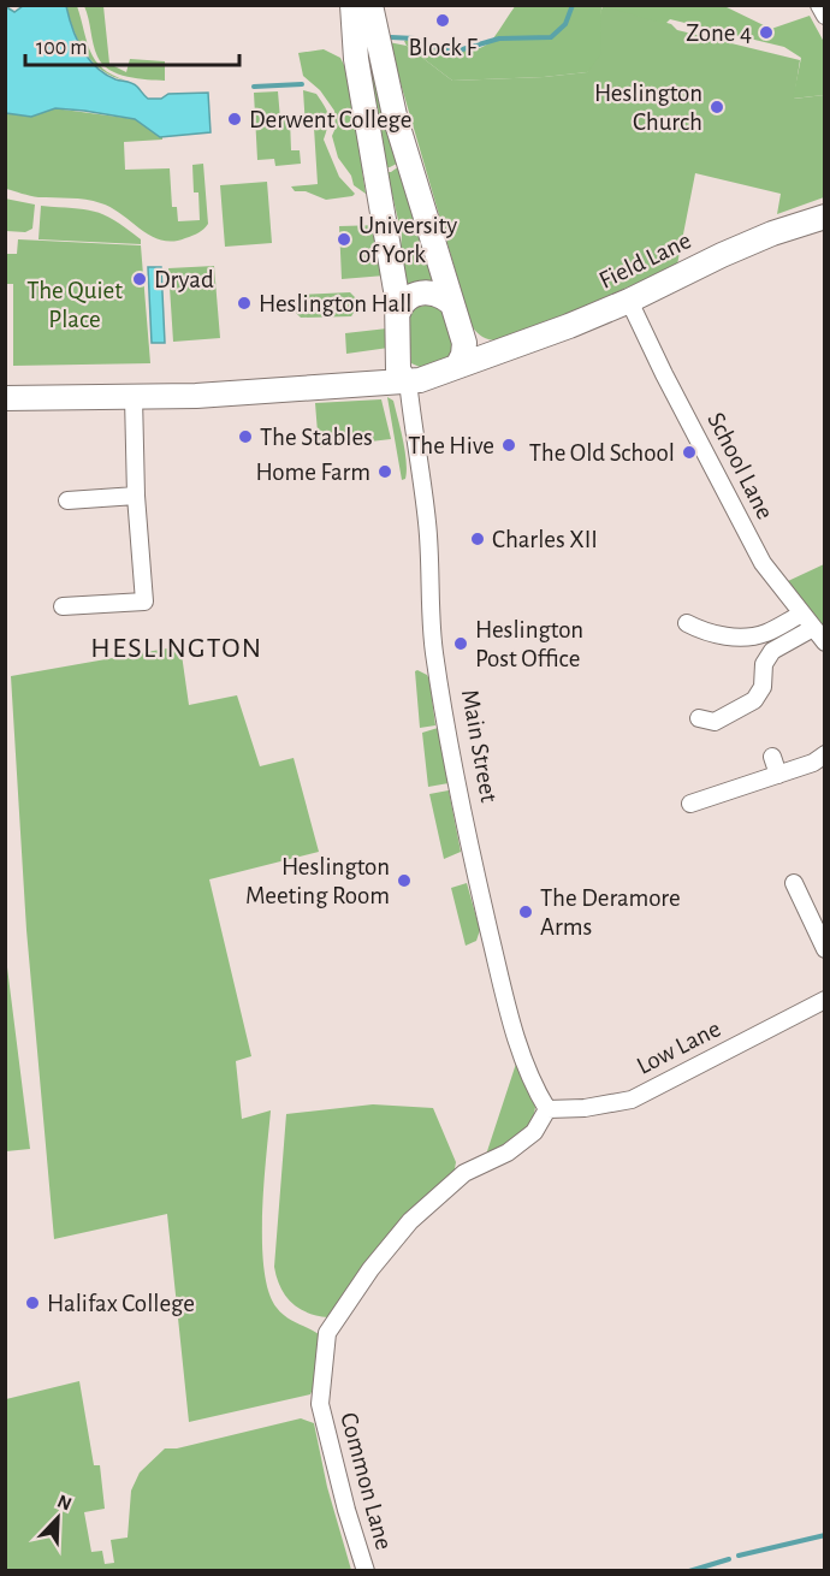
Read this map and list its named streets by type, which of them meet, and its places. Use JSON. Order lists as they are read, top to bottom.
{
  "streets": {
    "street": [
      "Field Lane",
      "School Lane",
      "Main Street",
      "Low Lane",
      "Common Lane"
    ]
  },
  "crossings": [
    ["Field Lane", "School Lane"],
    ["Field Lane", "Main Street"],
    ["Main Street", "Low Lane"],
    ["Main Street", "Common Lane"],
    ["Low Lane", "Common Lane"]
  ],
  "districts": ["HESLINGTON"],
  "parks": ["The Quiet Place"],
  "places": [
    "Block F",
    "Zone 4",
    "Heslington Church",
    "Derwent College",
    "University of York",
    "Dryad",
    "Heslington Hall",
    "The Stables",
    "The Hive",
    "The Old School",
    "Home Farm",
    "Charles XII",
    "Heslington Post Office",
    "Heslington Meeting Room",
    "The Deramore Arms",
    "Halifax College"
  ],
  "scale_bar": "100 m",
  "north": "top right"
}
